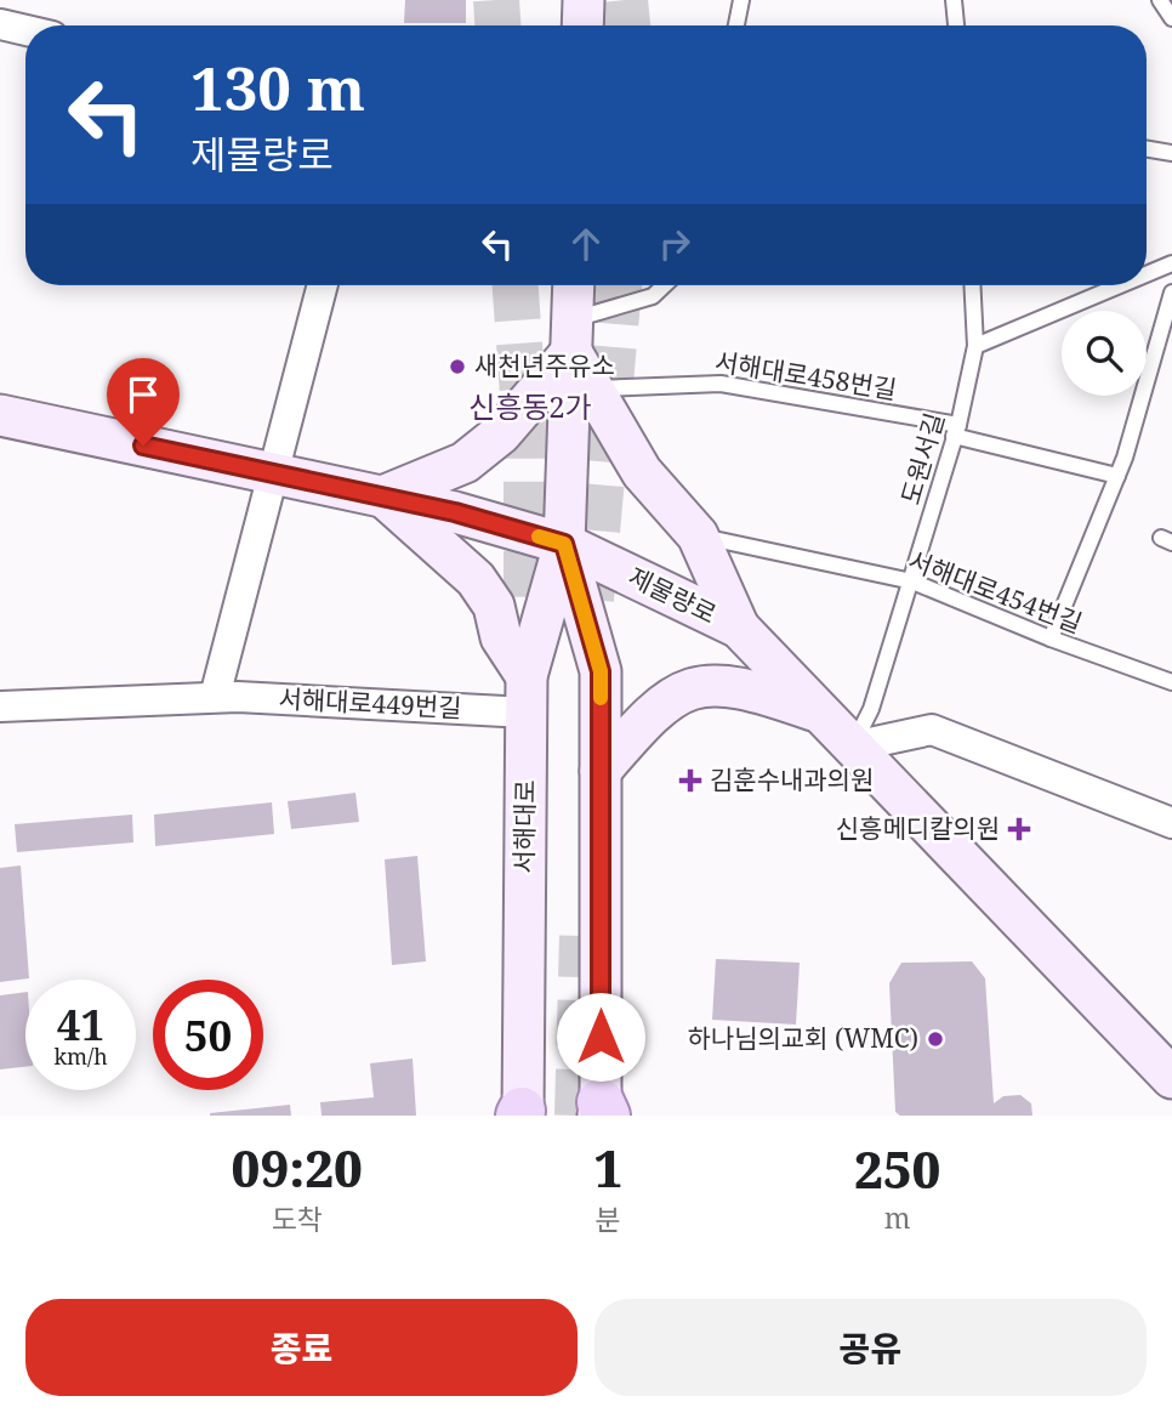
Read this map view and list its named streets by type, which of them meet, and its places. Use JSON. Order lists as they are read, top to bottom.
{
  "streets": {
    "main road": ["제물량로", "서해대로"],
    "street": ["서해대로449번길"],
    "lane": ["서해대로458번길", "도원서길", "서해대로454번길"]
  },
  "crossings": [
    ["서해대로458번길", "도원서길"],
    ["도원서길", "서해대로454번길"],
    ["도원서길", "제물량로"],
    ["제물량로", "서해대로"],
    ["서해대로449번길", "서해대로"]
  ],
  "districts": ["신흥동2가"],
  "places": {
    "other": ["새천년주유소", "하나님의교회 (WMC)"],
    "health": ["김훈수내과의원", "신흥메디칼의원"]
  },
  "page": {
    "turn": ["130 m", "제물량로"],
    "speed": "41 km/h",
    "limit": "50",
    "eta": [
      "09:20",
      "도착",
      "1",
      "분",
      "250",
      "m"
    ],
    "buttons": ["종료", "공유"]
  }
}
